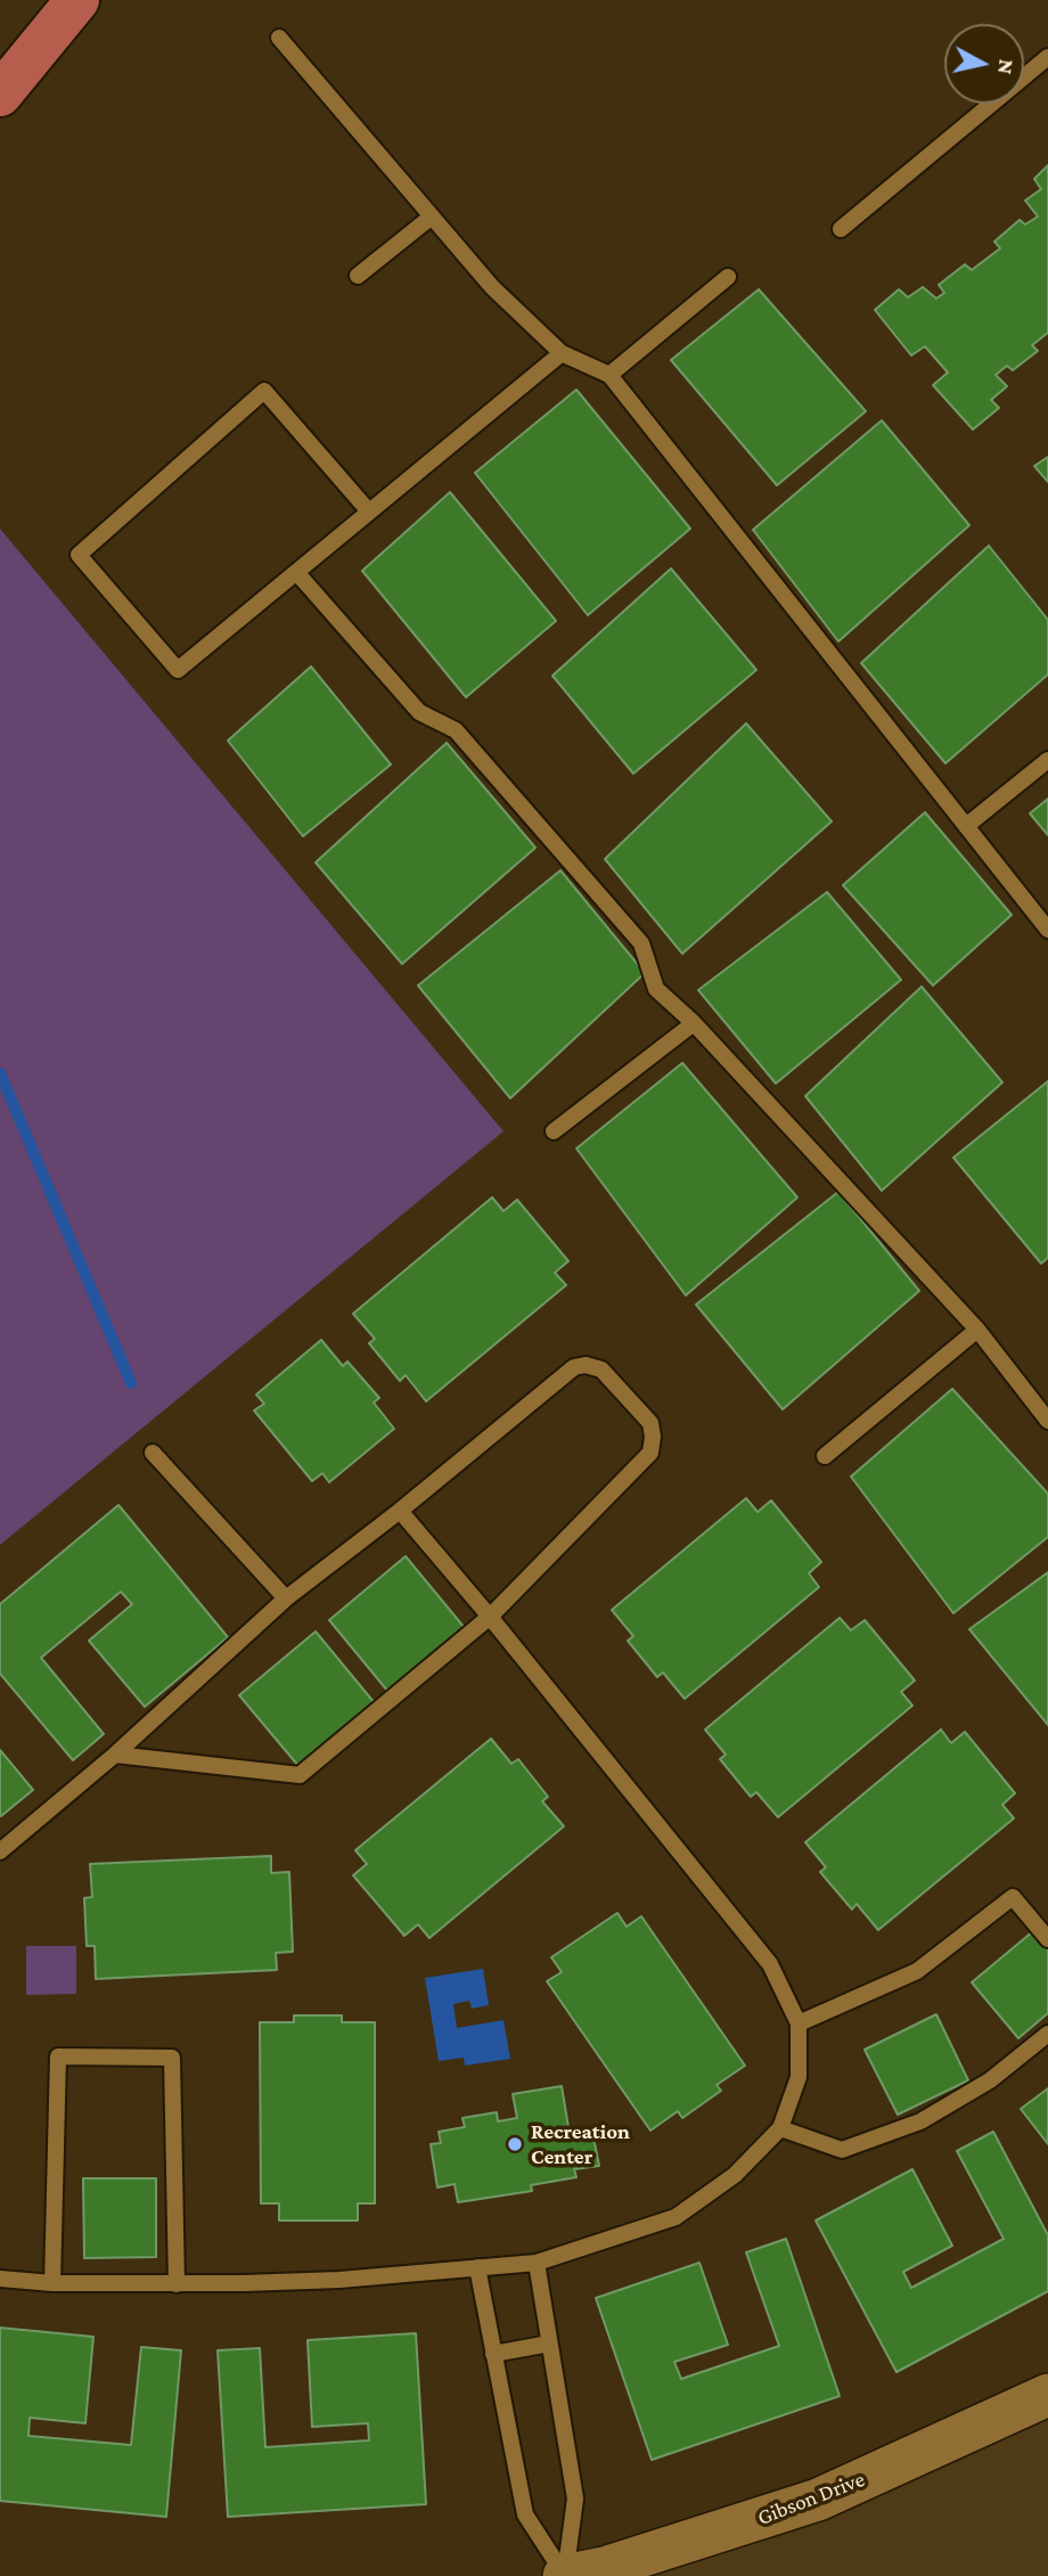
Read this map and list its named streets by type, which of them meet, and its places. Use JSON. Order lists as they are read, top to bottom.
{
  "streets": {
    "street": ["Gibson Drive"]
  },
  "places": ["Recreation Center"],
  "north": "right"
}
